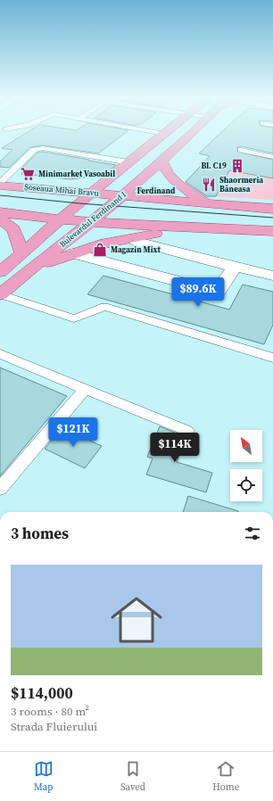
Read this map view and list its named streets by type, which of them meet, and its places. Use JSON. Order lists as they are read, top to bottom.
{
  "streets": {
    "main road": ["Șoseaua Mihai Bravu", "Bulevardul Ferdinand I"]
  },
  "crossings": [
    ["Șoseaua Mihai Bravu", "Bulevardul Ferdinand I"]
  ],
  "districts": ["Ferdinand"],
  "places": {
    "building": ["Bl. C19"],
    "supermarket": ["Minimarket Vasoabil"],
    "restaurant": ["Shaormeria Băneasa"],
    "shop": ["Magazin Mixt"]
  },
  "north": "top left",
  "page": {
    "price": ["$89.6K", "$121K", "$114K"],
    "heading": "3 homes",
    "list": [
      {
        "name": "$114,000",
        "note": "3 rooms · 80 m² · Strada Fluierului"
      }
    ],
    "tabs": ["Map", "Saved", "Home"]
  }
}
